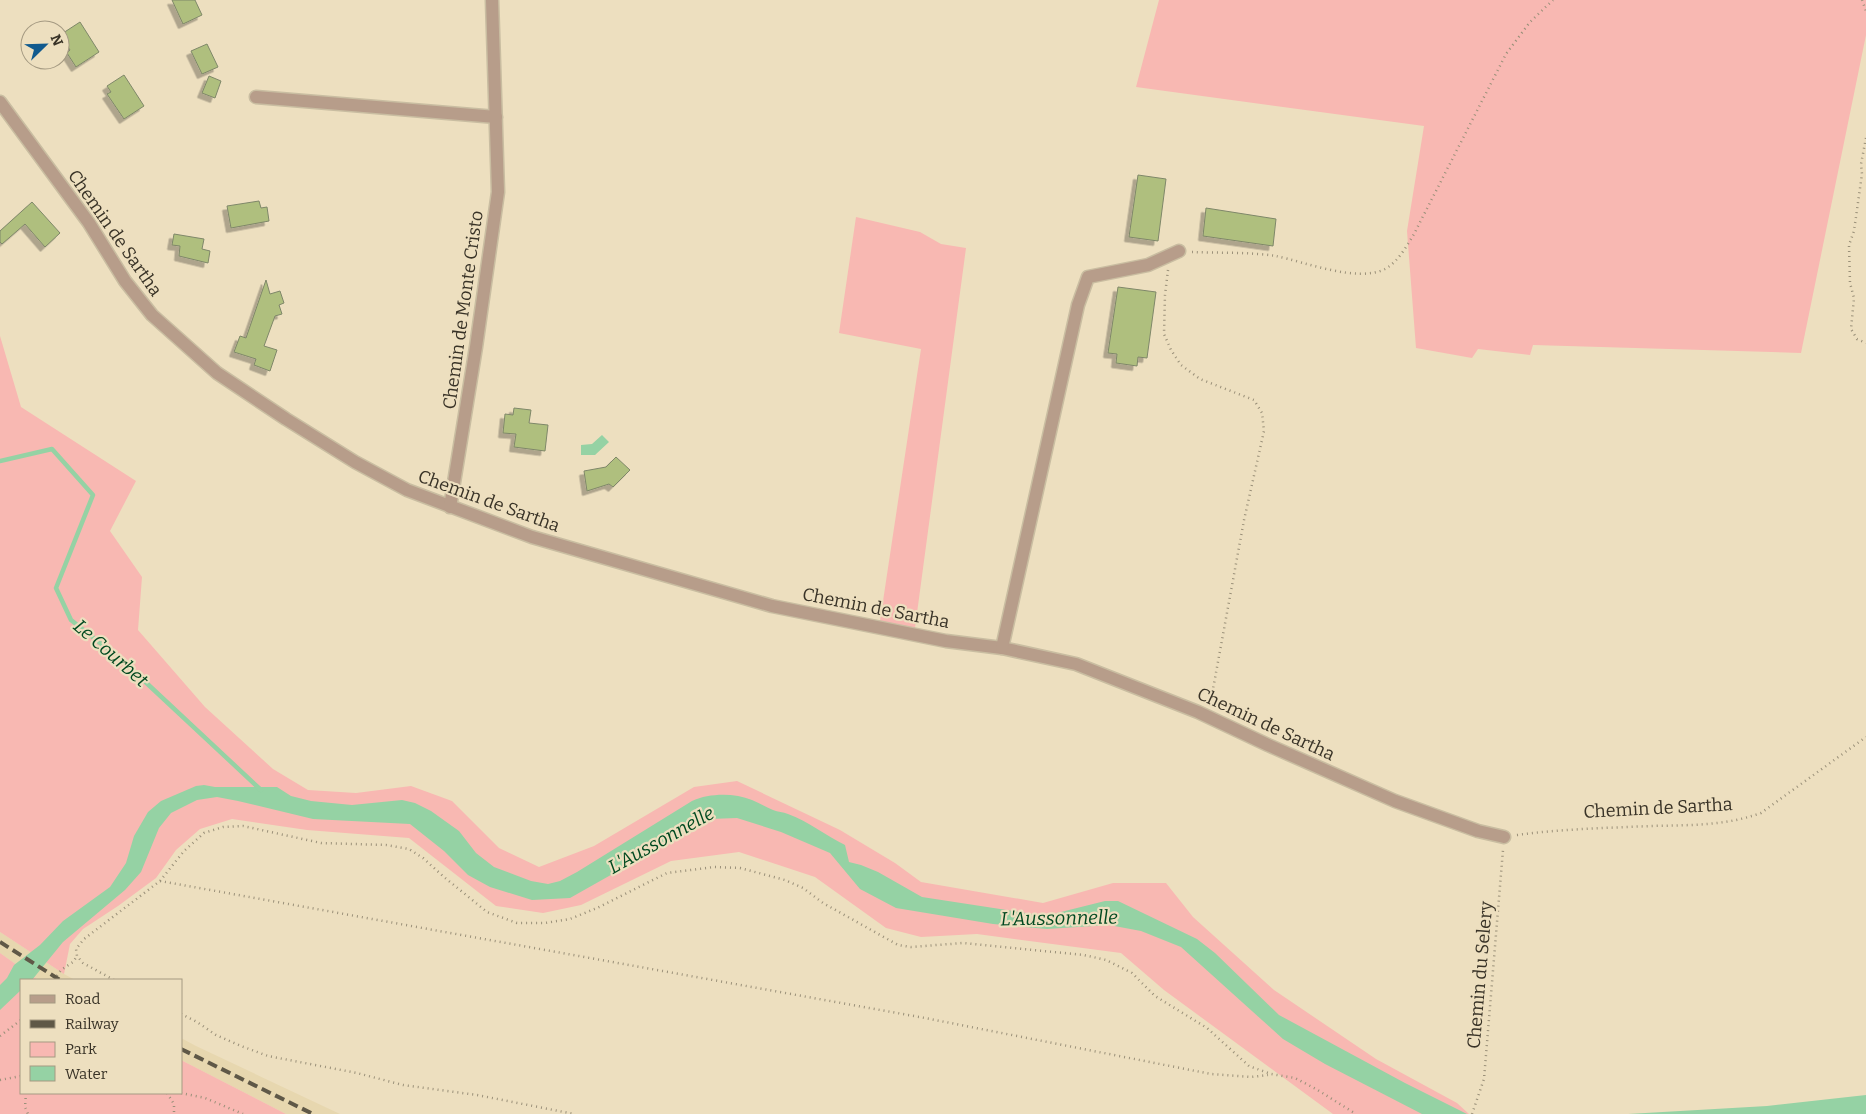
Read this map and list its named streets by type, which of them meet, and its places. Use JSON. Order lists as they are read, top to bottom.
{
  "streets": {
    "street": ["Chemin de Sartha", "Chemin de Monte Cristo"],
    "path": ["Chemin du Selery"]
  },
  "crossings": [
    ["Chemin de Sartha", "Chemin de Monte Cristo"],
    ["Chemin de Sartha", "Chemin du Selery"]
  ],
  "water": ["Le Courbet", "L'Aussonnelle"],
  "legend": [
    "Road",
    "Railway",
    "Park",
    "Water"
  ],
  "north": "top right"
}
